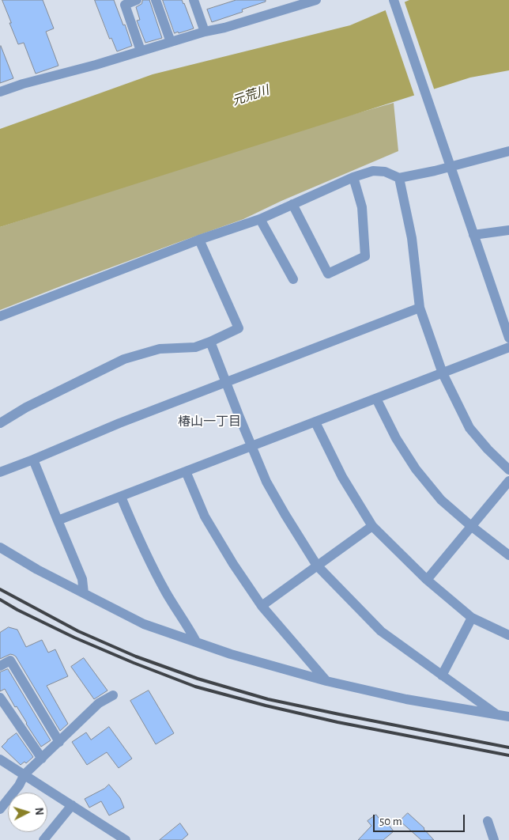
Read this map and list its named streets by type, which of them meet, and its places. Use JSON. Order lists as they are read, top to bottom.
{
  "districts": ["椿山一丁目"],
  "water": ["元荒川"],
  "scale_bar": "50 m",
  "north": "right"
}
